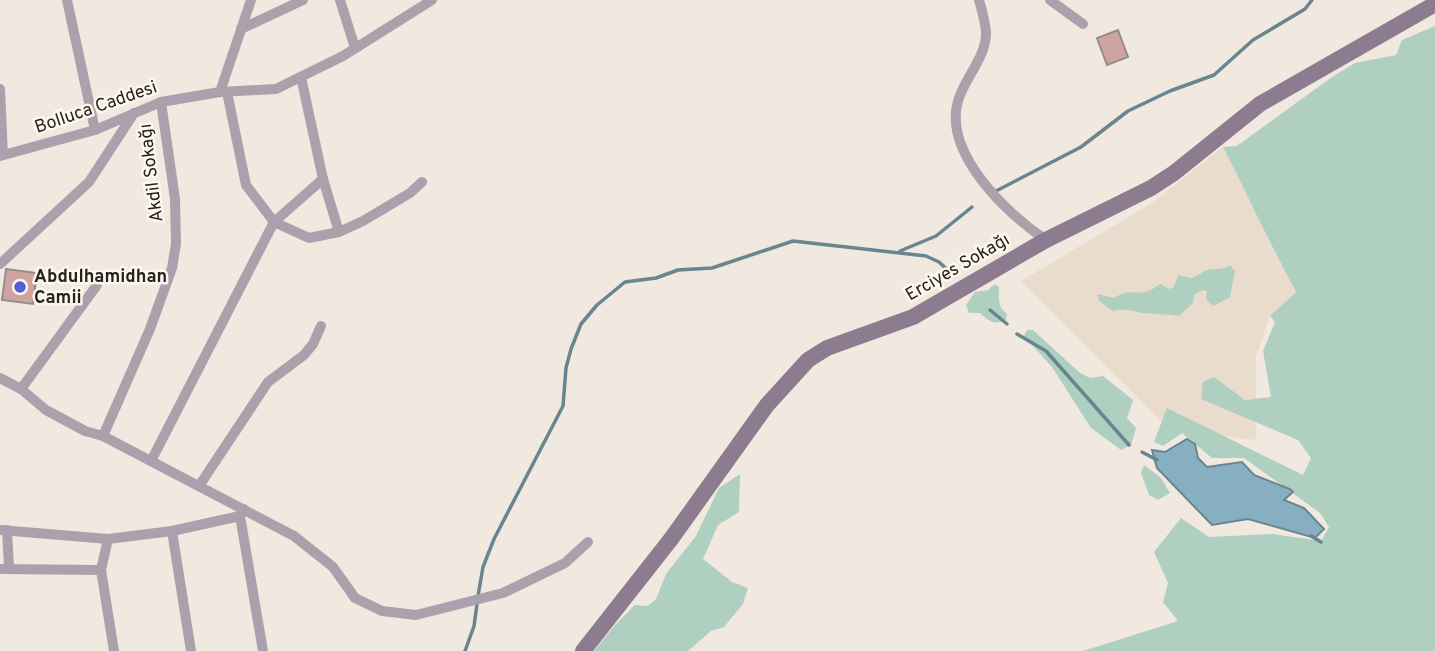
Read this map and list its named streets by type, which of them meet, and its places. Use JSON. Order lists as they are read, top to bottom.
{
  "streets": {
    "street": ["Bolluca Caddesi", "Akdil Sokağı", "Erciyes Sokağı"]
  },
  "crossings": [
    ["Bolluca Caddesi", "Akdil Sokağı"]
  ],
  "places": ["Abdulhamidhan Camii"]
}
